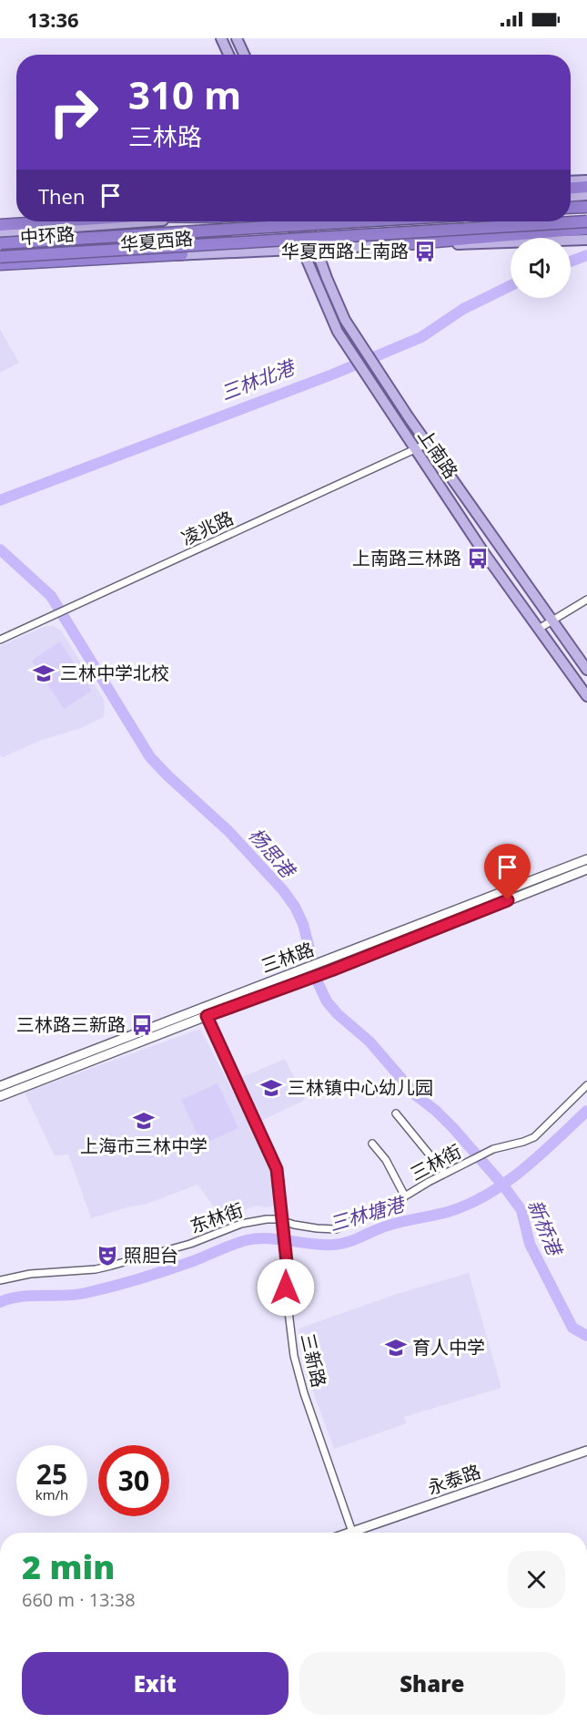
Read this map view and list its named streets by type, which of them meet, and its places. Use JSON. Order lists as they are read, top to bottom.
{
  "streets": {
    "highway": ["中环路"],
    "main road": [
      "华夏西路",
      "上南路",
      "三林路",
      "永泰路"
    ],
    "street": [
      "凌兆路",
      "三林街",
      "东林街",
      "三新路"
    ]
  },
  "crossings": [
    ["中环路", "华夏西路"],
    ["华夏西路", "上南路"],
    ["上南路", "凌兆路"],
    ["三林路", "三新路"],
    ["三林街", "东林街"],
    ["三林街", "三新路"],
    ["东林街", "三新路"],
    ["三新路", "永泰路"]
  ],
  "water": [
    "三林北港",
    "杨思港",
    "三林塘港",
    "新桥港"
  ],
  "places": {
    "bus stop": ["华夏西路上南路", "上南路三林路", "三林路三新路"],
    "school or university": [
      "三林中学北校",
      "三林镇中心幼儿园",
      "上海市三林中学",
      "育人中学"
    ],
    "theatre": ["照胆台"]
  },
  "page": {
    "status": "13:36",
    "turn": ["310 m", "三林路"],
    "then": "Then",
    "speed": "25 km/h",
    "limit": "30",
    "heading": ["2 min", "660 m · 13:38"],
    "buttons": ["Exit", "Share"]
  }
}
